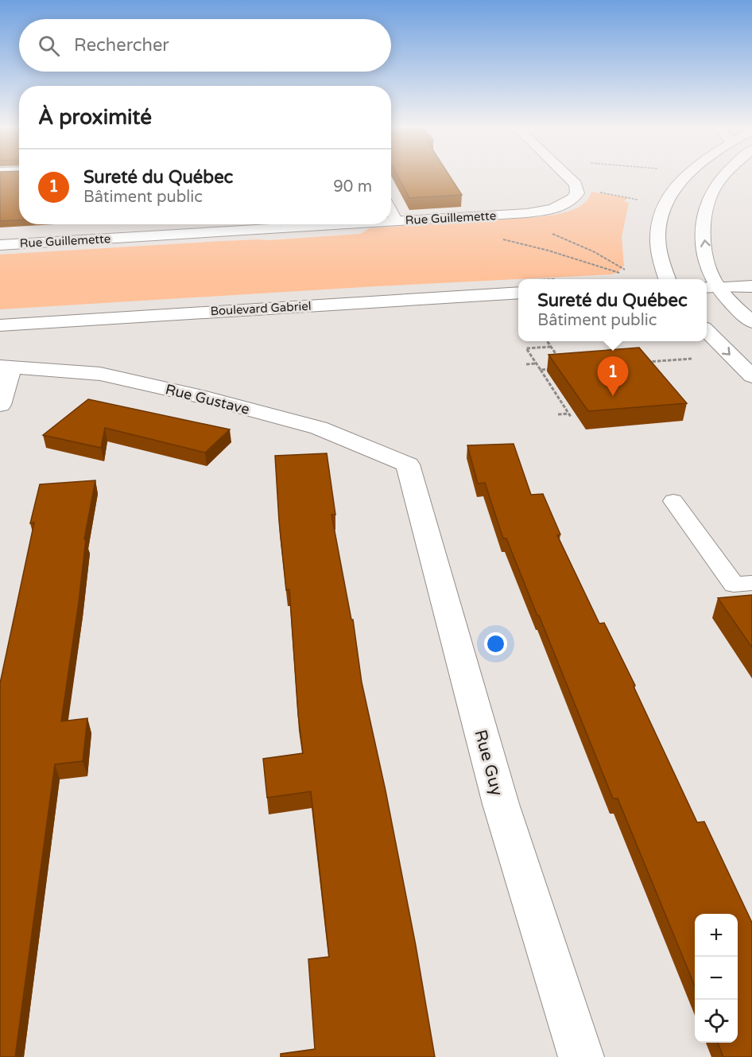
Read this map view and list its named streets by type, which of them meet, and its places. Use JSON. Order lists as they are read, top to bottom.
{
  "streets": {
    "main road": [
      "Rue Guillemette",
      "Boulevard Gabriel",
      "Rue Gustave",
      "Rue Guy"
    ]
  },
  "crossings": [
    ["Rue Gustave", "Rue Guy"]
  ],
  "page": {
    "search": "Rechercher",
    "heading": "À proximité",
    "list": [
      {
        "mark": "1",
        "name": "Sureté du Québec",
        "note": "Bâtiment public",
        "value": "90 m"
      }
    ],
    "popup": ["Sureté du Québec", "Bâtiment public"],
    "pins": "1",
    "map_buttons": ["+", "−"]
  }
}
